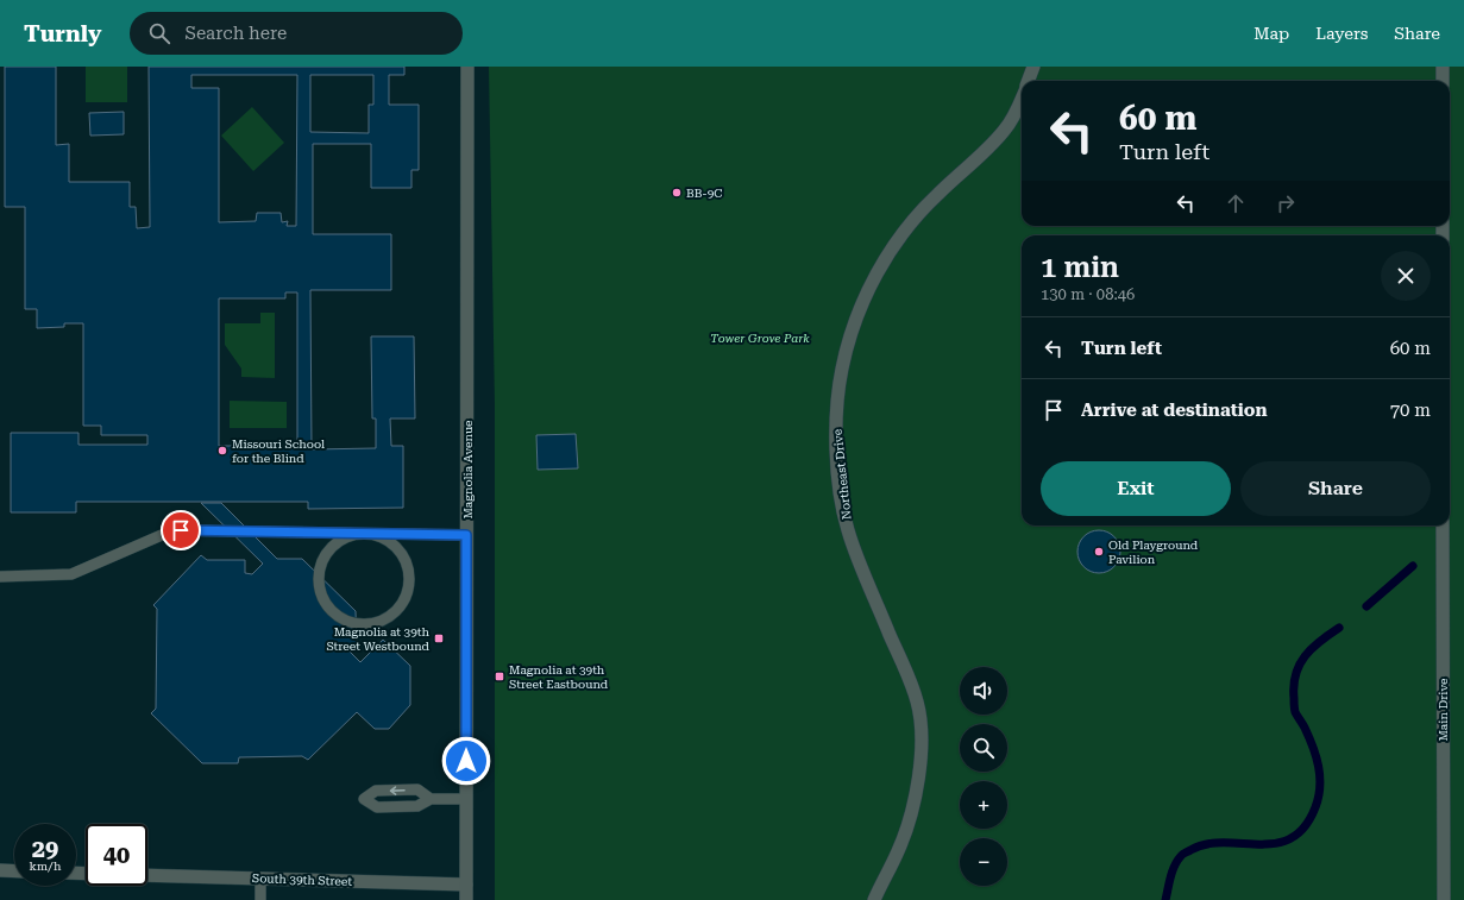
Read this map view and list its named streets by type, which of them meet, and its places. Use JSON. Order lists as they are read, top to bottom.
{
  "streets": {
    "street": [
      "Magnolia Avenue",
      "Northeast Drive",
      "Main Drive",
      "South 39th Street"
    ]
  },
  "crossings": [
    ["Magnolia Avenue", "South 39th Street"]
  ],
  "parks": ["Tower Grove Park"],
  "places": {
    "other": ["BB-9C", "Missouri School for the Blind", "Old Playground Pavilion"],
    "transit": ["Magnolia at 39th Street Westbound", "Magnolia at 39th Street Eastbound"]
  },
  "page": {
    "header": "Turnly",
    "search": "Search here",
    "nav": ["Map", "Layers", "Share"],
    "turn": ["60 m", "Turn left"],
    "heading": ["1 min", "130 m · 08:46"],
    "list": [
      {
        "name": "Turn left",
        "value": "60 m"
      },
      {
        "name": "Arrive at destination",
        "value": "70 m"
      }
    ],
    "buttons": ["Exit", "Share"],
    "map_buttons": ["+", "−"],
    "speed": "29 km/h",
    "limit": "40"
  }
}
